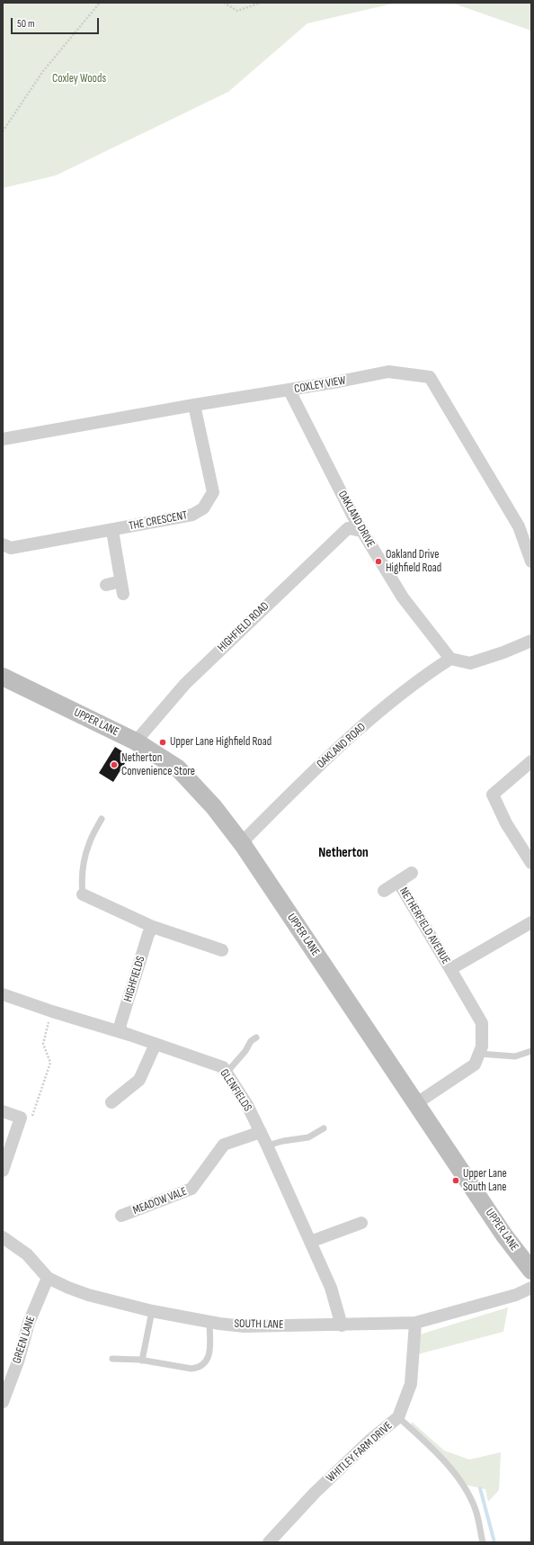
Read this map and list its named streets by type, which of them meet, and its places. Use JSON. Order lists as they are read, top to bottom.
{
  "streets": {
    "main road": ["UPPER LANE"],
    "street": [
      "COXLEY VIEW",
      "OAKLAND DRIVE",
      "THE CRESCENT",
      "HIGHFIELD ROAD",
      "OAKLAND ROAD",
      "NETHERFIELD AVENUE",
      "HIGHFIELDS",
      "GLENFIELDS",
      "MEADOW VALE",
      "SOUTH LANE",
      "GREEN LANE",
      "WHITLEY FARM DRIVE"
    ]
  },
  "crossings": [
    ["COXLEY VIEW", "OAKLAND DRIVE"],
    ["COXLEY VIEW", "THE CRESCENT"],
    ["OAKLAND DRIVE", "HIGHFIELD ROAD"],
    ["OAKLAND DRIVE", "OAKLAND ROAD"],
    ["HIGHFIELD ROAD", "UPPER LANE"],
    ["UPPER LANE", "OAKLAND ROAD"],
    ["UPPER LANE", "NETHERFIELD AVENUE"],
    ["HIGHFIELDS", "GLENFIELDS"],
    ["GLENFIELDS", "MEADOW VALE"],
    ["GLENFIELDS", "SOUTH LANE"],
    ["SOUTH LANE", "GREEN LANE"],
    ["SOUTH LANE", "WHITLEY FARM DRIVE"]
  ],
  "districts": ["Netherton"],
  "parks": ["Coxley Woods"],
  "places": [
    "Oakland Drive Highfield Road",
    "Upper Lane Highfield Road",
    "Netherton Convenience Store",
    "Upper Lane South Lane"
  ],
  "scale_bar": "50 m"
}
